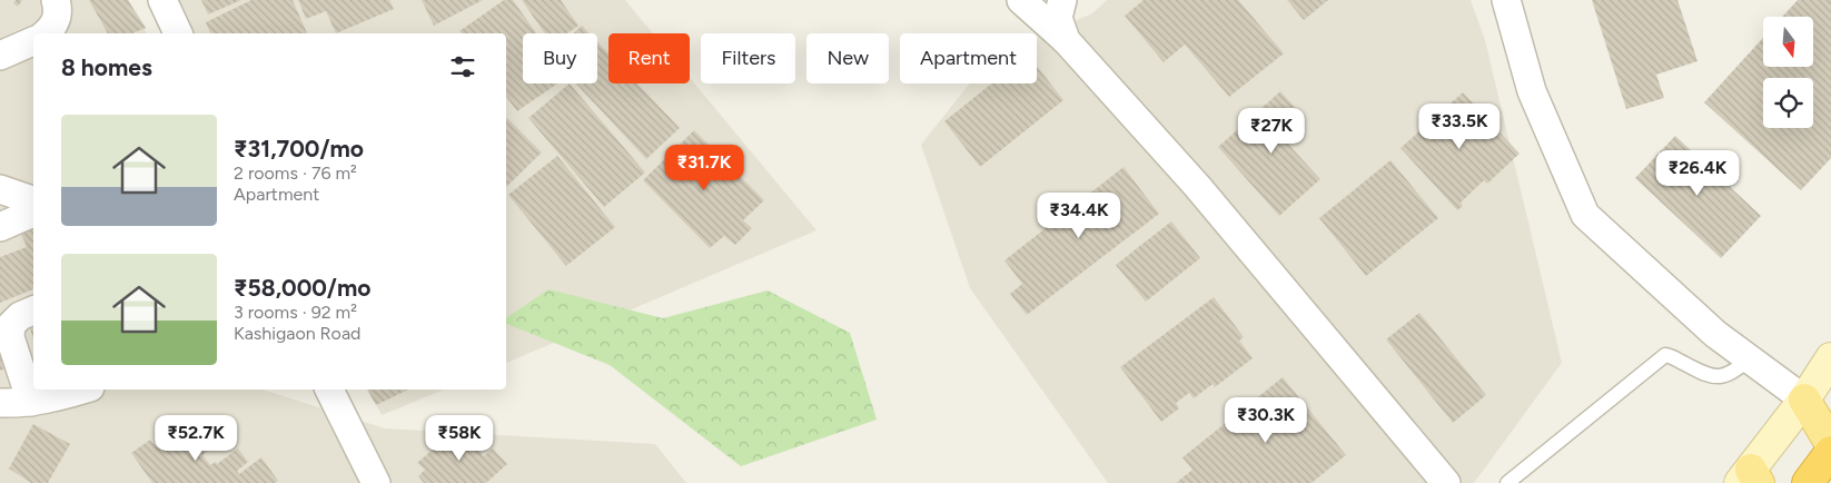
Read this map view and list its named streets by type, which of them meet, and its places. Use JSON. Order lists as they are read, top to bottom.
{
  "north": "bottom",
  "page": {
    "chip": [
      "Buy",
      "Rent",
      "Filters",
      "New",
      "Apartment"
    ],
    "heading": "8 homes",
    "list": [
      {
        "name": "₹31,700/mo",
        "note": "2 rooms · 76 m² · Apartment"
      },
      {
        "name": "₹58,000/mo",
        "note": "3 rooms · 92 m² · Kashigaon Road"
      }
    ],
    "price": [
      "₹33.5K",
      "₹27K",
      "₹31.7K",
      "₹26.4K",
      "₹34.4K",
      "₹30.3K",
      "₹52.7K",
      "₹58K"
    ]
  }
}
